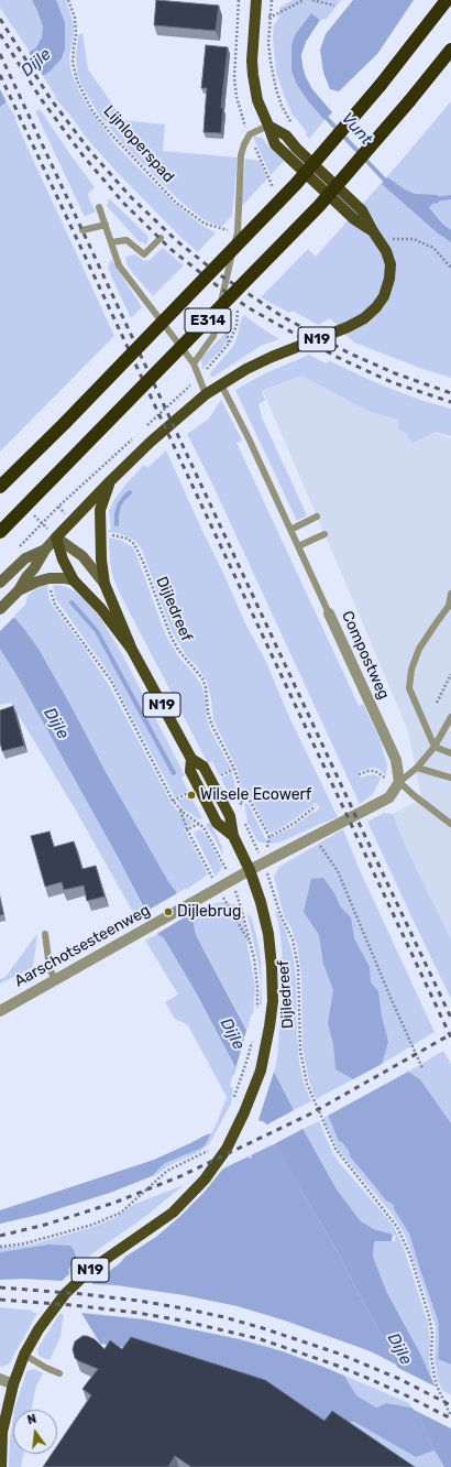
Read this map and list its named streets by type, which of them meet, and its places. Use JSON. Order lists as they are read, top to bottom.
{
  "streets": {
    "highway": ["E314"],
    "main road": ["N19"],
    "street": ["Compostweg", "Aarschotsesteenweg"],
    "path": ["Lijnloperspad", "Dijledreef"]
  },
  "crossings": [
    ["N19", "Compostweg"],
    ["N19", "Aarschotsesteenweg"]
  ],
  "water": ["Dijle", "Vunt"],
  "places": ["Wilsele Ecowerf", "Dijlebrug"],
  "north": "top"
}
